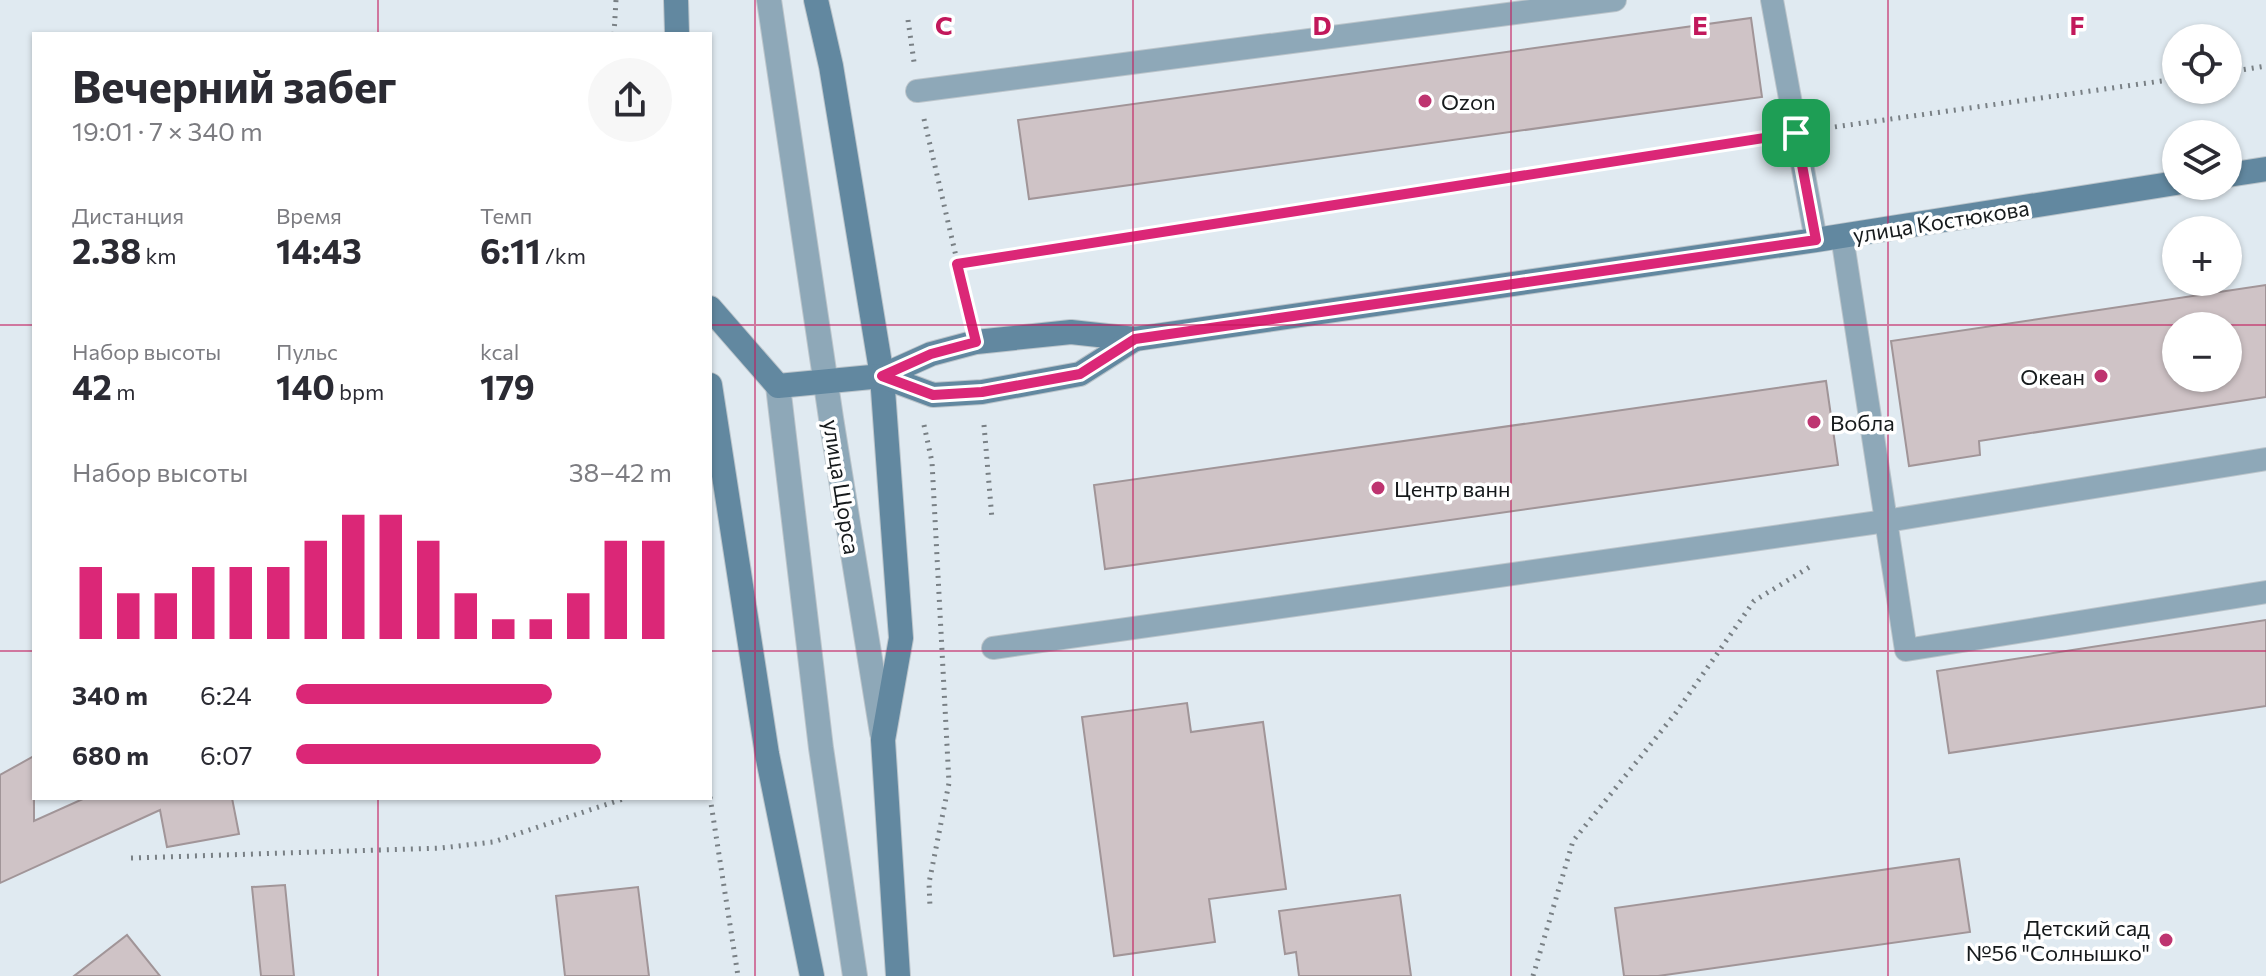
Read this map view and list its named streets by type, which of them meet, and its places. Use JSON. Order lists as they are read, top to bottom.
{
  "streets": {
    "main road": ["улица Костюкова", "улица Щорса"]
  },
  "crossings": [
    ["улица Костюкова", "улица Щорса"]
  ],
  "places": [
    "Ozon",
    "Океан",
    "Вобла",
    "Центр ванн",
    "Детский сад №56 \"Солнышко\""
  ],
  "page": {
    "map_buttons": ["+", "−"],
    "heading": ["Вечерний забег", "19:01 · 7 × 340 m"],
    "stats": [
      ["Дистанция", "2.38 km"],
      ["Время", "14:43"],
      ["Темп", "6:11 /km"],
      ["Набор высоты", "42 m"],
      ["Пульс", "140 bpm"],
      ["kcal", "179"]
    ],
    "chart": ["Набор высоты", "38–42 m"],
    "list": [
      {
        "name": "340 m",
        "note": "6:24"
      },
      {
        "name": "680 m",
        "note": "6:07"
      }
    ]
  },
  "grid": {
    "columns": [
      "C",
      "D",
      "E",
      "F"
    ]
  }
}
